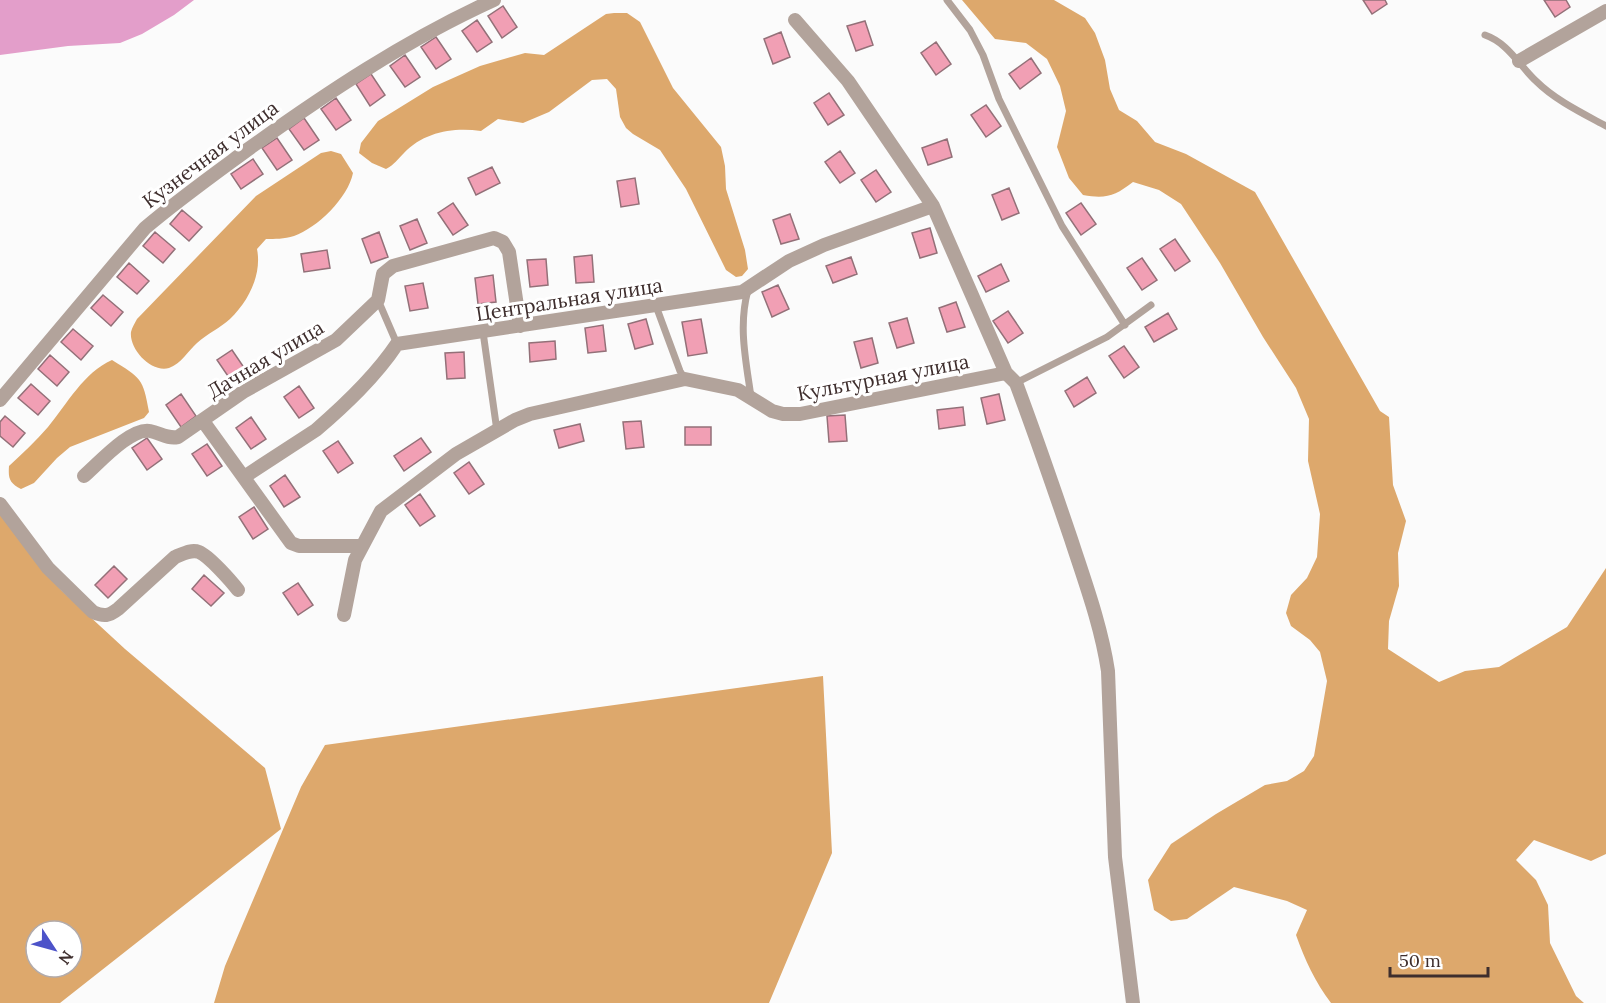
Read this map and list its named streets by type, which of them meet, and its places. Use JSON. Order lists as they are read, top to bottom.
{
  "streets": {
    "street": [
      "Кузнечная улица",
      "Центральная улица",
      "Дачная улица",
      "Культурная улица"
    ]
  },
  "scale_bar": "50 m",
  "north": "bottom right"
}
